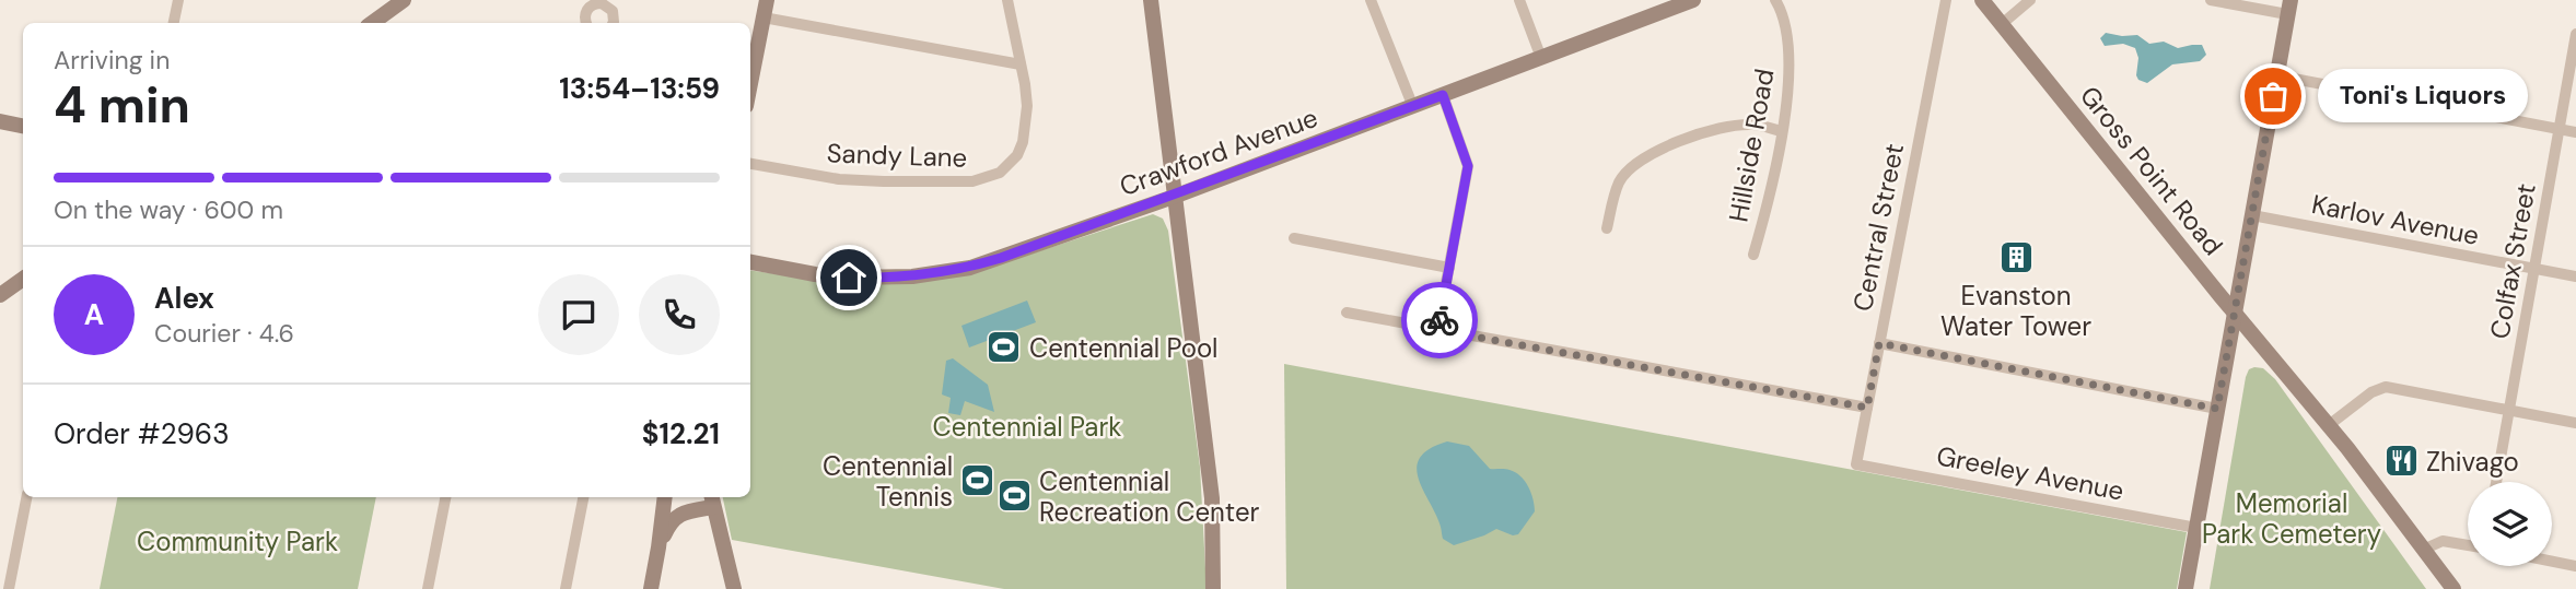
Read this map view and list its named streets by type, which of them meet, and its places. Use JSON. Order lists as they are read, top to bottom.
{
  "streets": {
    "main road": ["Crawford Avenue", "Gross Point Road"],
    "street": [
      "Hillside Road",
      "Sandy Lane",
      "Karlov Avenue",
      "Central Street",
      "Colfax Street",
      "Greeley Avenue"
    ]
  },
  "crossings": [
    ["Karlov Avenue", "Colfax Street"],
    ["Central Street", "Greeley Avenue"]
  ],
  "parks": ["Centennial Park", "Memorial Park Cemetery", "Community Park"],
  "places": {
    "other": ["Toni's Liquors"],
    "building": ["Evanston Water Tower"],
    "sports": ["Centennial Pool", "Centennial Tennis", "Centennial Recreation Center"],
    "restaurant": ["Zhivago"]
  },
  "page": {
    "heading": ["4 min", "Arriving in", "13:54–13:59"],
    "panel": [
      "Alex",
      "Courier · 4.6",
      "Order #2963",
      "$12.21"
    ],
    "bubble": "Toni's Liquors",
    "bar": "On the way · 600 m",
    "round": "A"
  }
}
